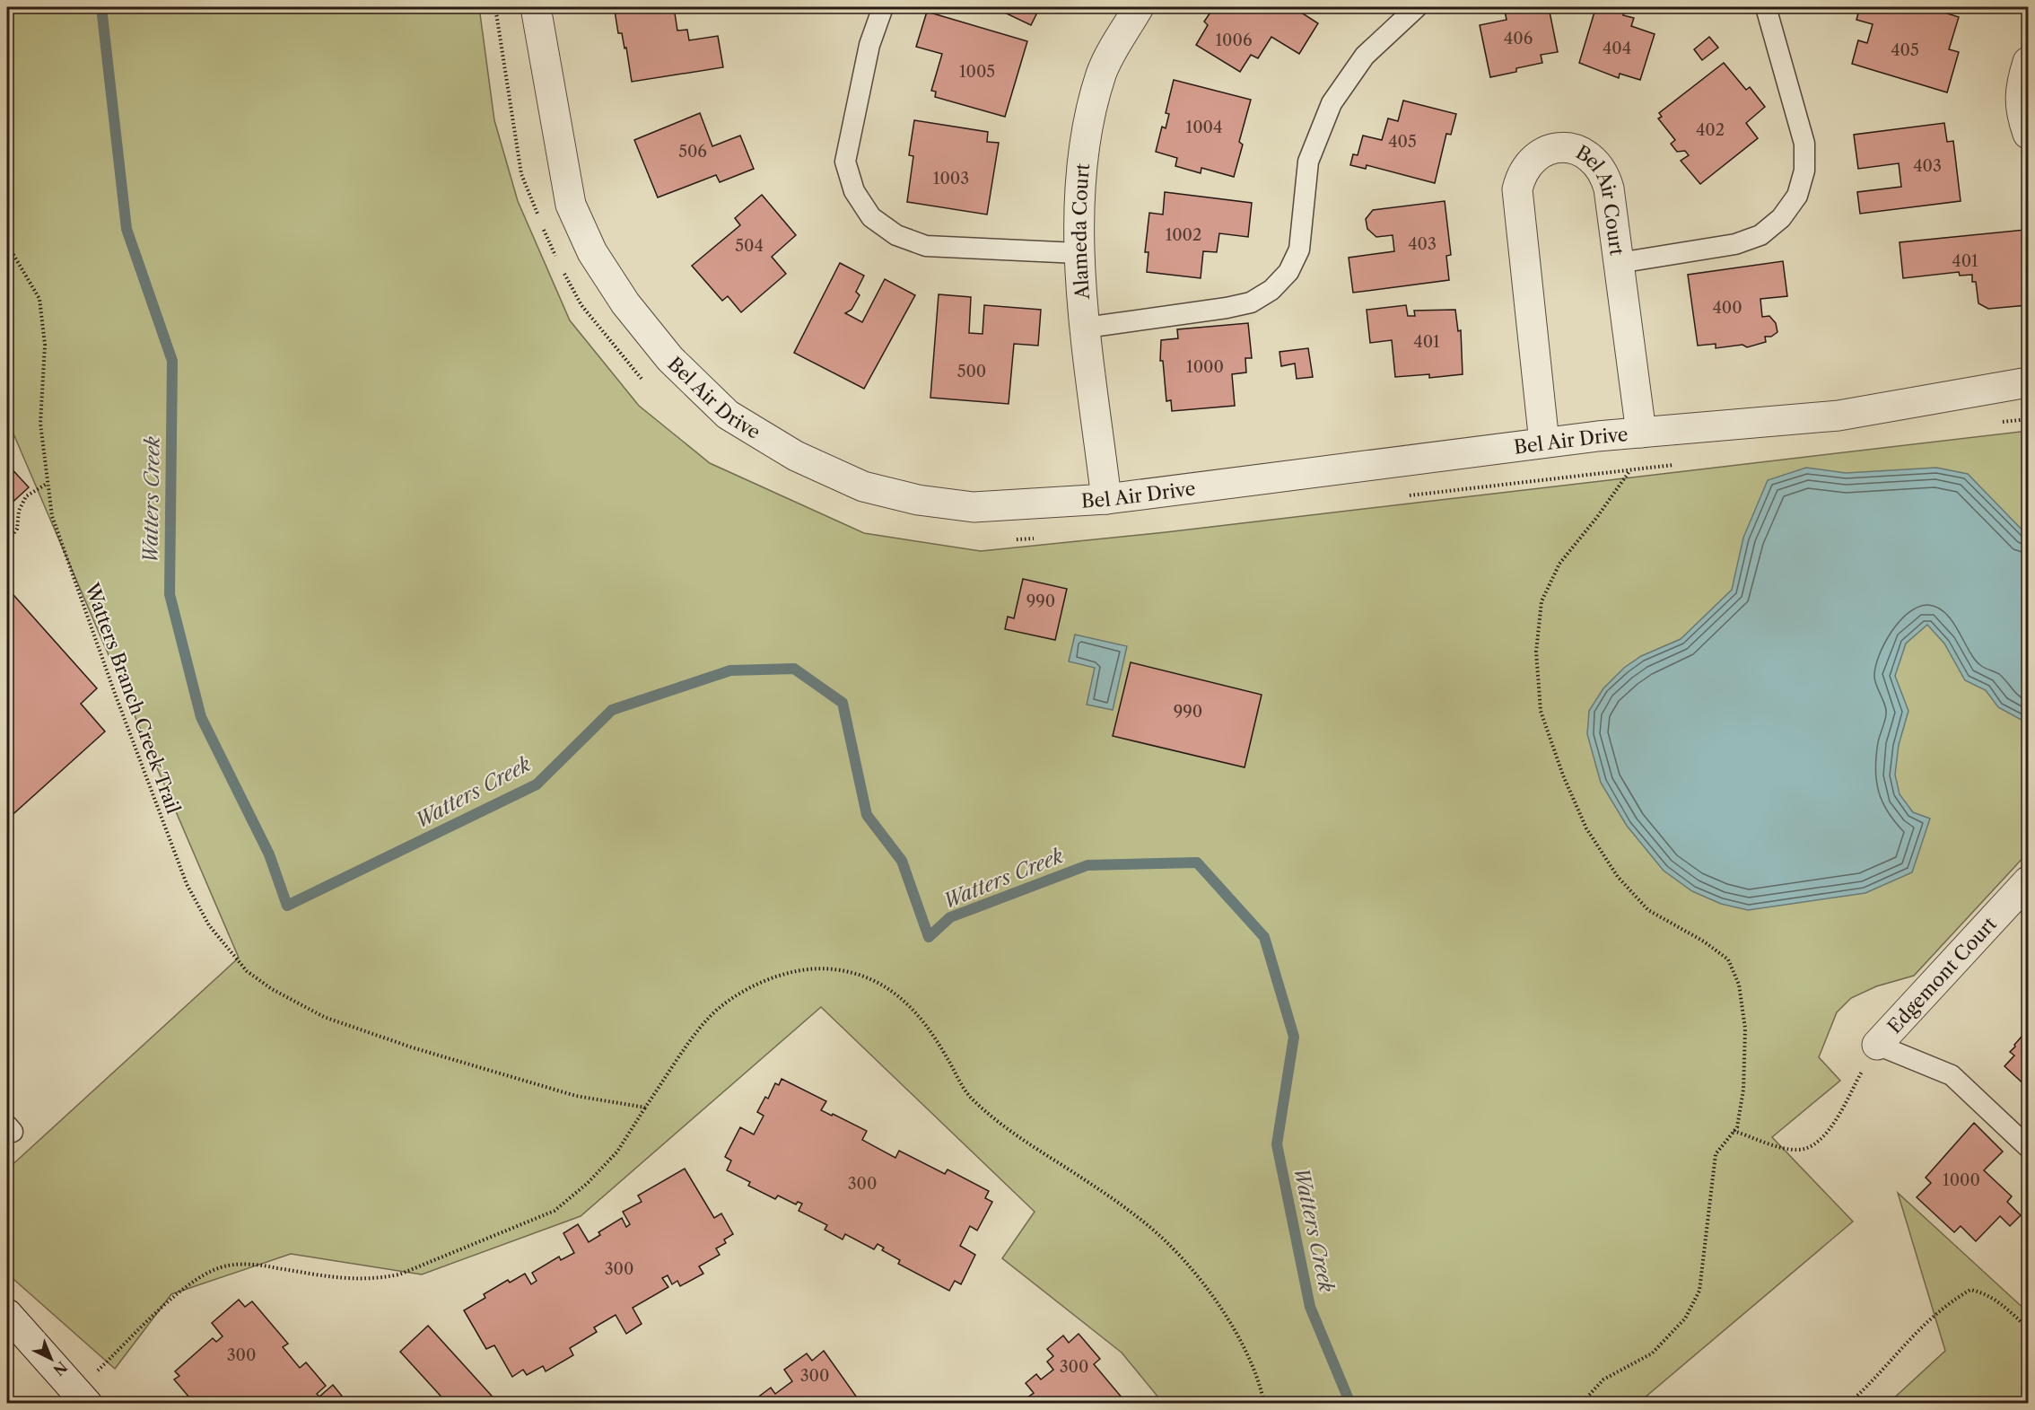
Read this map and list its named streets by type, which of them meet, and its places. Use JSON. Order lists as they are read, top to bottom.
{
  "streets": {
    "street": [
      "Bel Air Court",
      "Alameda Court",
      "Bel Air Drive",
      "Edgemont Court"
    ],
    "path": ["Watters Branch Creek Trail"]
  },
  "crossings": [
    ["Bel Air Court", "Bel Air Drive"],
    ["Alameda Court", "Bel Air Drive"]
  ],
  "water": ["Watters Creek"],
  "house_numbers": [
    "406",
    "1006",
    "404",
    "405",
    "1005",
    "1004",
    "402",
    "405",
    "506",
    "403",
    "1003",
    "1002",
    "403",
    "504",
    "401",
    "400",
    "401",
    "1000",
    "500",
    "990",
    "990",
    "1000",
    "300",
    "300",
    "300",
    "300",
    "300"
  ],
  "north": "bottom right"
}
